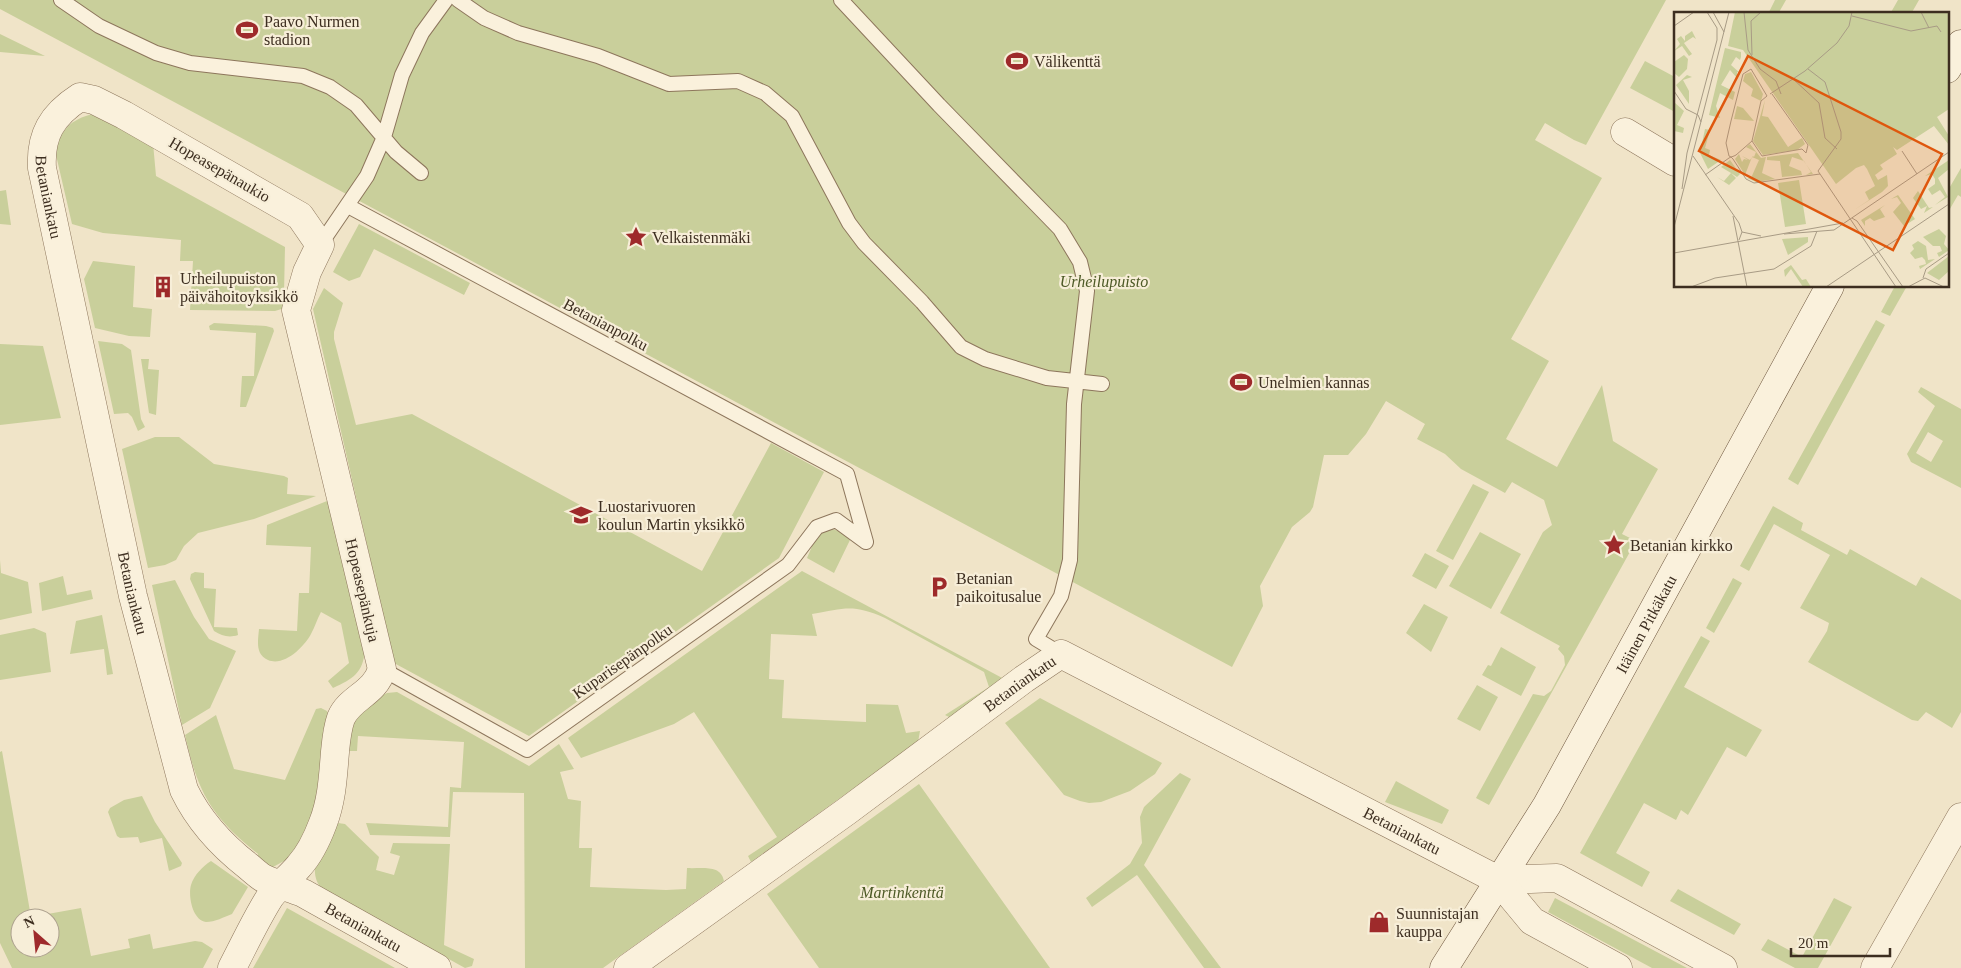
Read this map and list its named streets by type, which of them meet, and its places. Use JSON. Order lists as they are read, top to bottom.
{
  "streets": {
    "street": [
      "Hopeasepänaukio",
      "Betaniankatu",
      "Hopeasepänkuja",
      "Itäinen Pitkäkatu"
    ],
    "lane": ["Betanianpolku", "Kuparisepänpolku"]
  },
  "crossings": [
    ["Hopeasepänaukio", "Betaniankatu"],
    ["Hopeasepänaukio", "Hopeasepänkuja"],
    ["Betaniankatu", "Itäinen Pitkäkatu"],
    ["Betanianpolku", "Kuparisepänpolku"],
    ["Hopeasepänkuja", "Kuparisepänpolku"]
  ],
  "parks": ["Urheilupuisto", "Martinkenttä"],
  "places": {
    "sports": ["Paavo Nurmen stadion", "Välikenttä", "Unelmien kannas"],
    "place": ["Velkaistenmäki", "Betanian kirkko"],
    "building": ["Urheilupuiston päivähoitoyksikkö"],
    "school or university": ["Luostarivuoren koulun Martin yksikkö"],
    "parking": ["Betanian paikoitusalue"],
    "shop": ["Suunnistajan kauppa"]
  },
  "scale_bar": "20 m",
  "north": "top left"
}
